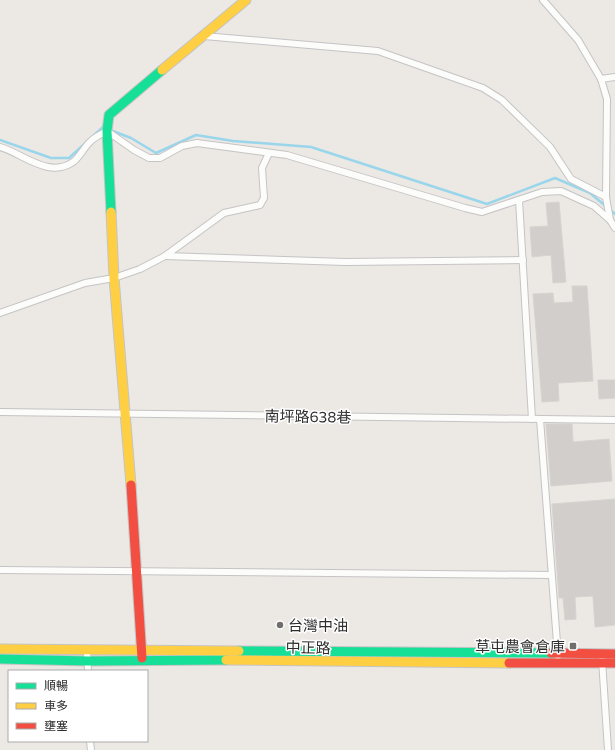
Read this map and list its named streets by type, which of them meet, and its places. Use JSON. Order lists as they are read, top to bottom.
{
  "streets": {
    "main road": ["中正路"],
    "street": ["南坪路638巷"]
  },
  "places": {
    "other": ["台灣中油"],
    "transit": ["草屯農會倉庫"]
  },
  "legend": ["順暢", "車多", "壅塞"]
}
